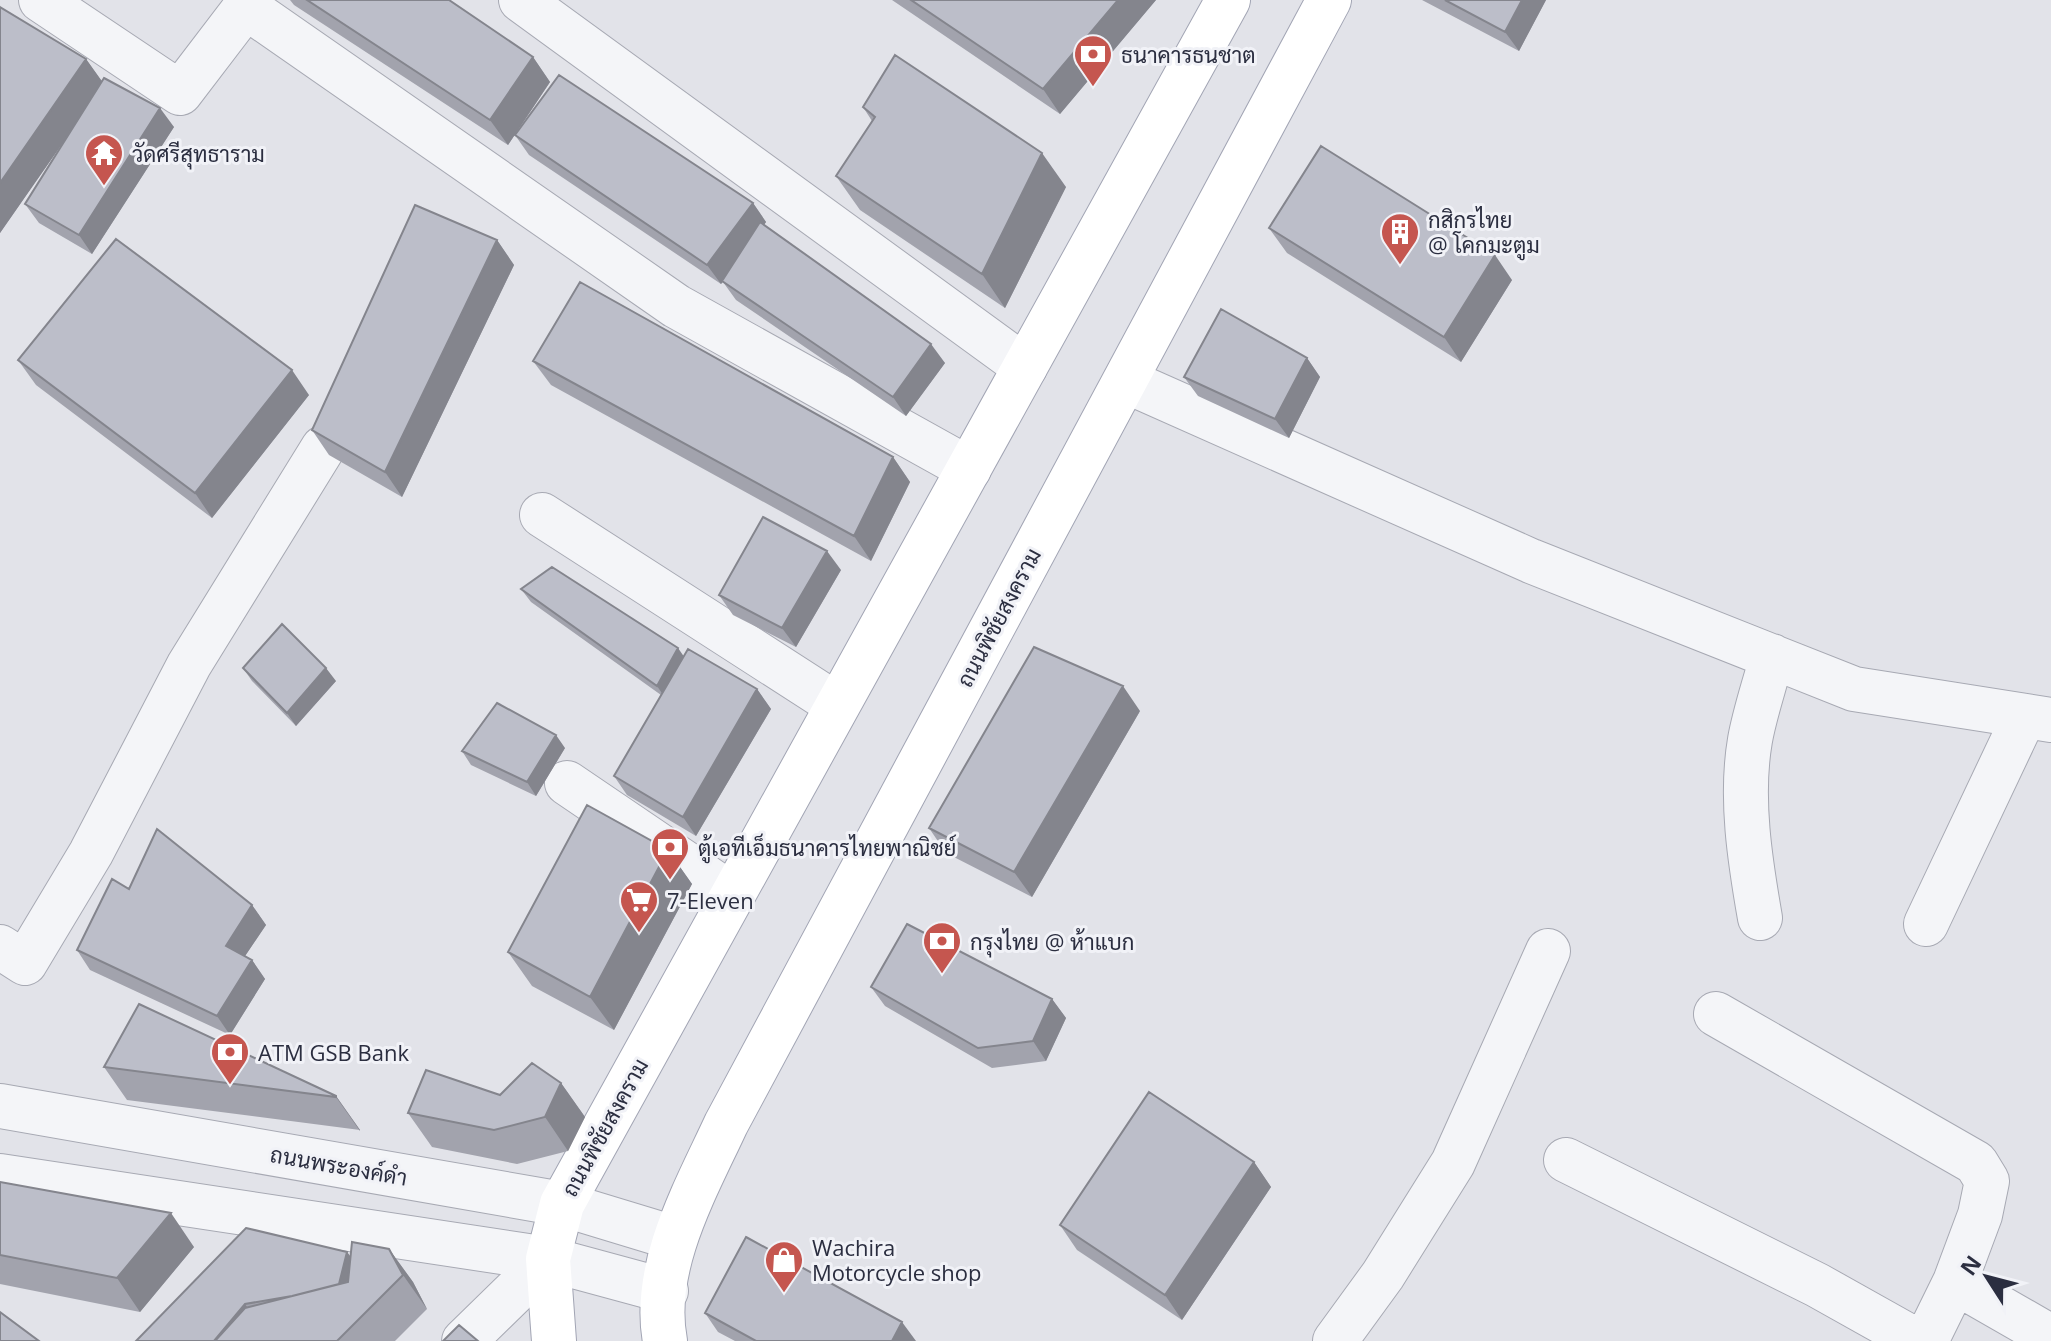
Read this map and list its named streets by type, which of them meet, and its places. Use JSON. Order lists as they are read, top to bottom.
{
  "streets": {
    "main road": ["ถนนพิชัยสงคราม"],
    "street": ["ถนนพระองค์ดำ"]
  },
  "crossings": [
    ["ถนนพิชัยสงคราม", "ถนนพระองค์ดำ"]
  ],
  "places": {
    "bank": [
      "ธนาคารธนชาต",
      "ตู้เอทีเอ็มธนาคารไทยพาณิชย์",
      "กรุงไทย @ ห้าแบก",
      "ATM GSB Bank"
    ],
    "temple": ["วัดศรีสุทธาราม"],
    "building": ["กสิกรไทย @ โคกมะตูม"],
    "supermarket": ["7-Eleven"],
    "shop": ["Wachira Motorcycle shop"]
  },
  "north": "top left"
}
